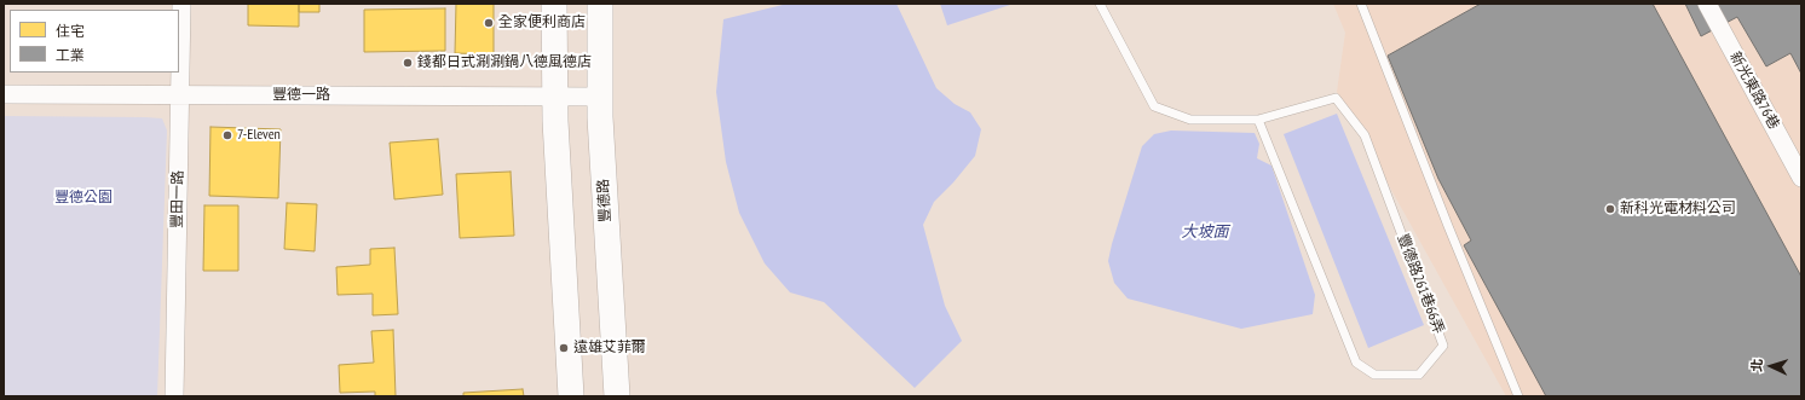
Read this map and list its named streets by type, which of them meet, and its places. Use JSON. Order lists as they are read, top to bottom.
{
  "streets": {
    "main road": ["豐德路"],
    "street": ["新光東路76巷", "豐德一路", "豐田一路"],
    "lane": ["豐德路261巷66弄"]
  },
  "crossings": [
    ["豐德一路", "豐田一路"],
    ["豐德一路", "豐德路"]
  ],
  "water": ["大坡面"],
  "parks": ["豐德公園"],
  "places": [
    "全家便利商店",
    "錢都日式涮涮鍋八德風德店",
    "7-Eleven",
    "新科光電材料公司",
    "遠雄艾菲爾"
  ],
  "legend": ["住宅", "工業"],
  "north": "left"
}
